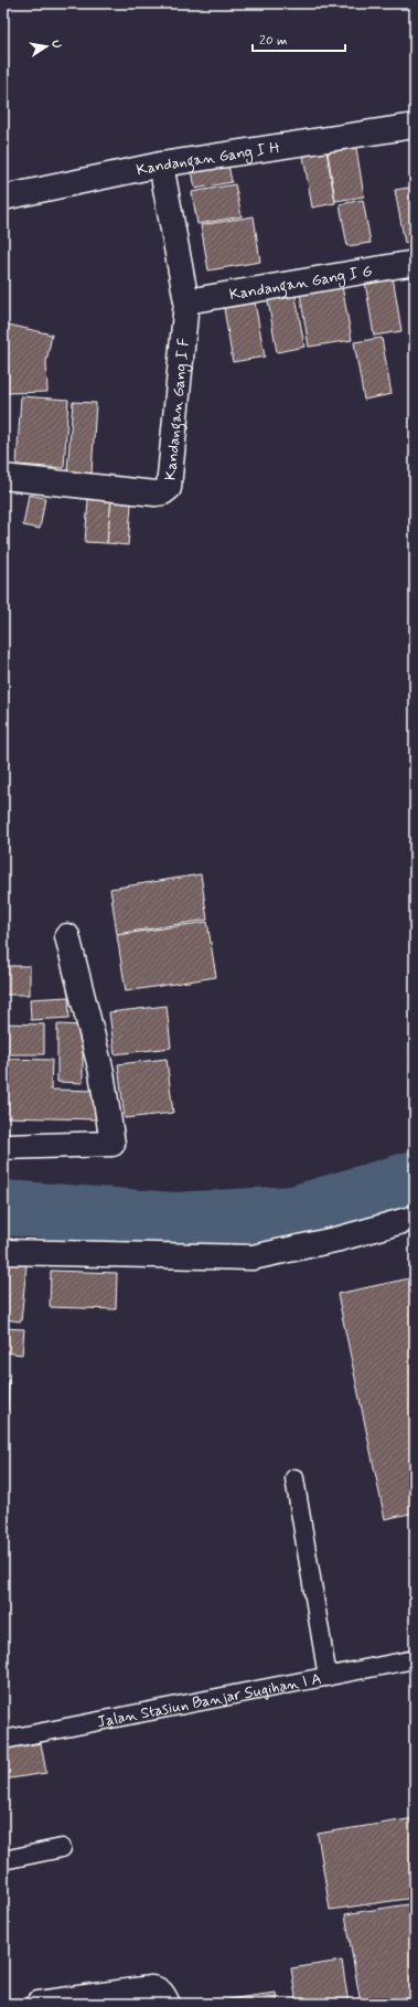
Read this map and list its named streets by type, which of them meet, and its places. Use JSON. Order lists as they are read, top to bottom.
{
  "streets": {
    "street": ["Kandangan Gang I H", "Kandangan Gang I G", "Kandangan Gang I F"],
    "lane": ["Jalan Stasiun Banjar Sugihan I A"]
  },
  "crossings": [
    ["Kandangan Gang I H", "Kandangan Gang I F"],
    ["Kandangan Gang I G", "Kandangan Gang I F"]
  ],
  "scale_bar": "20 m",
  "north": "right"
}
